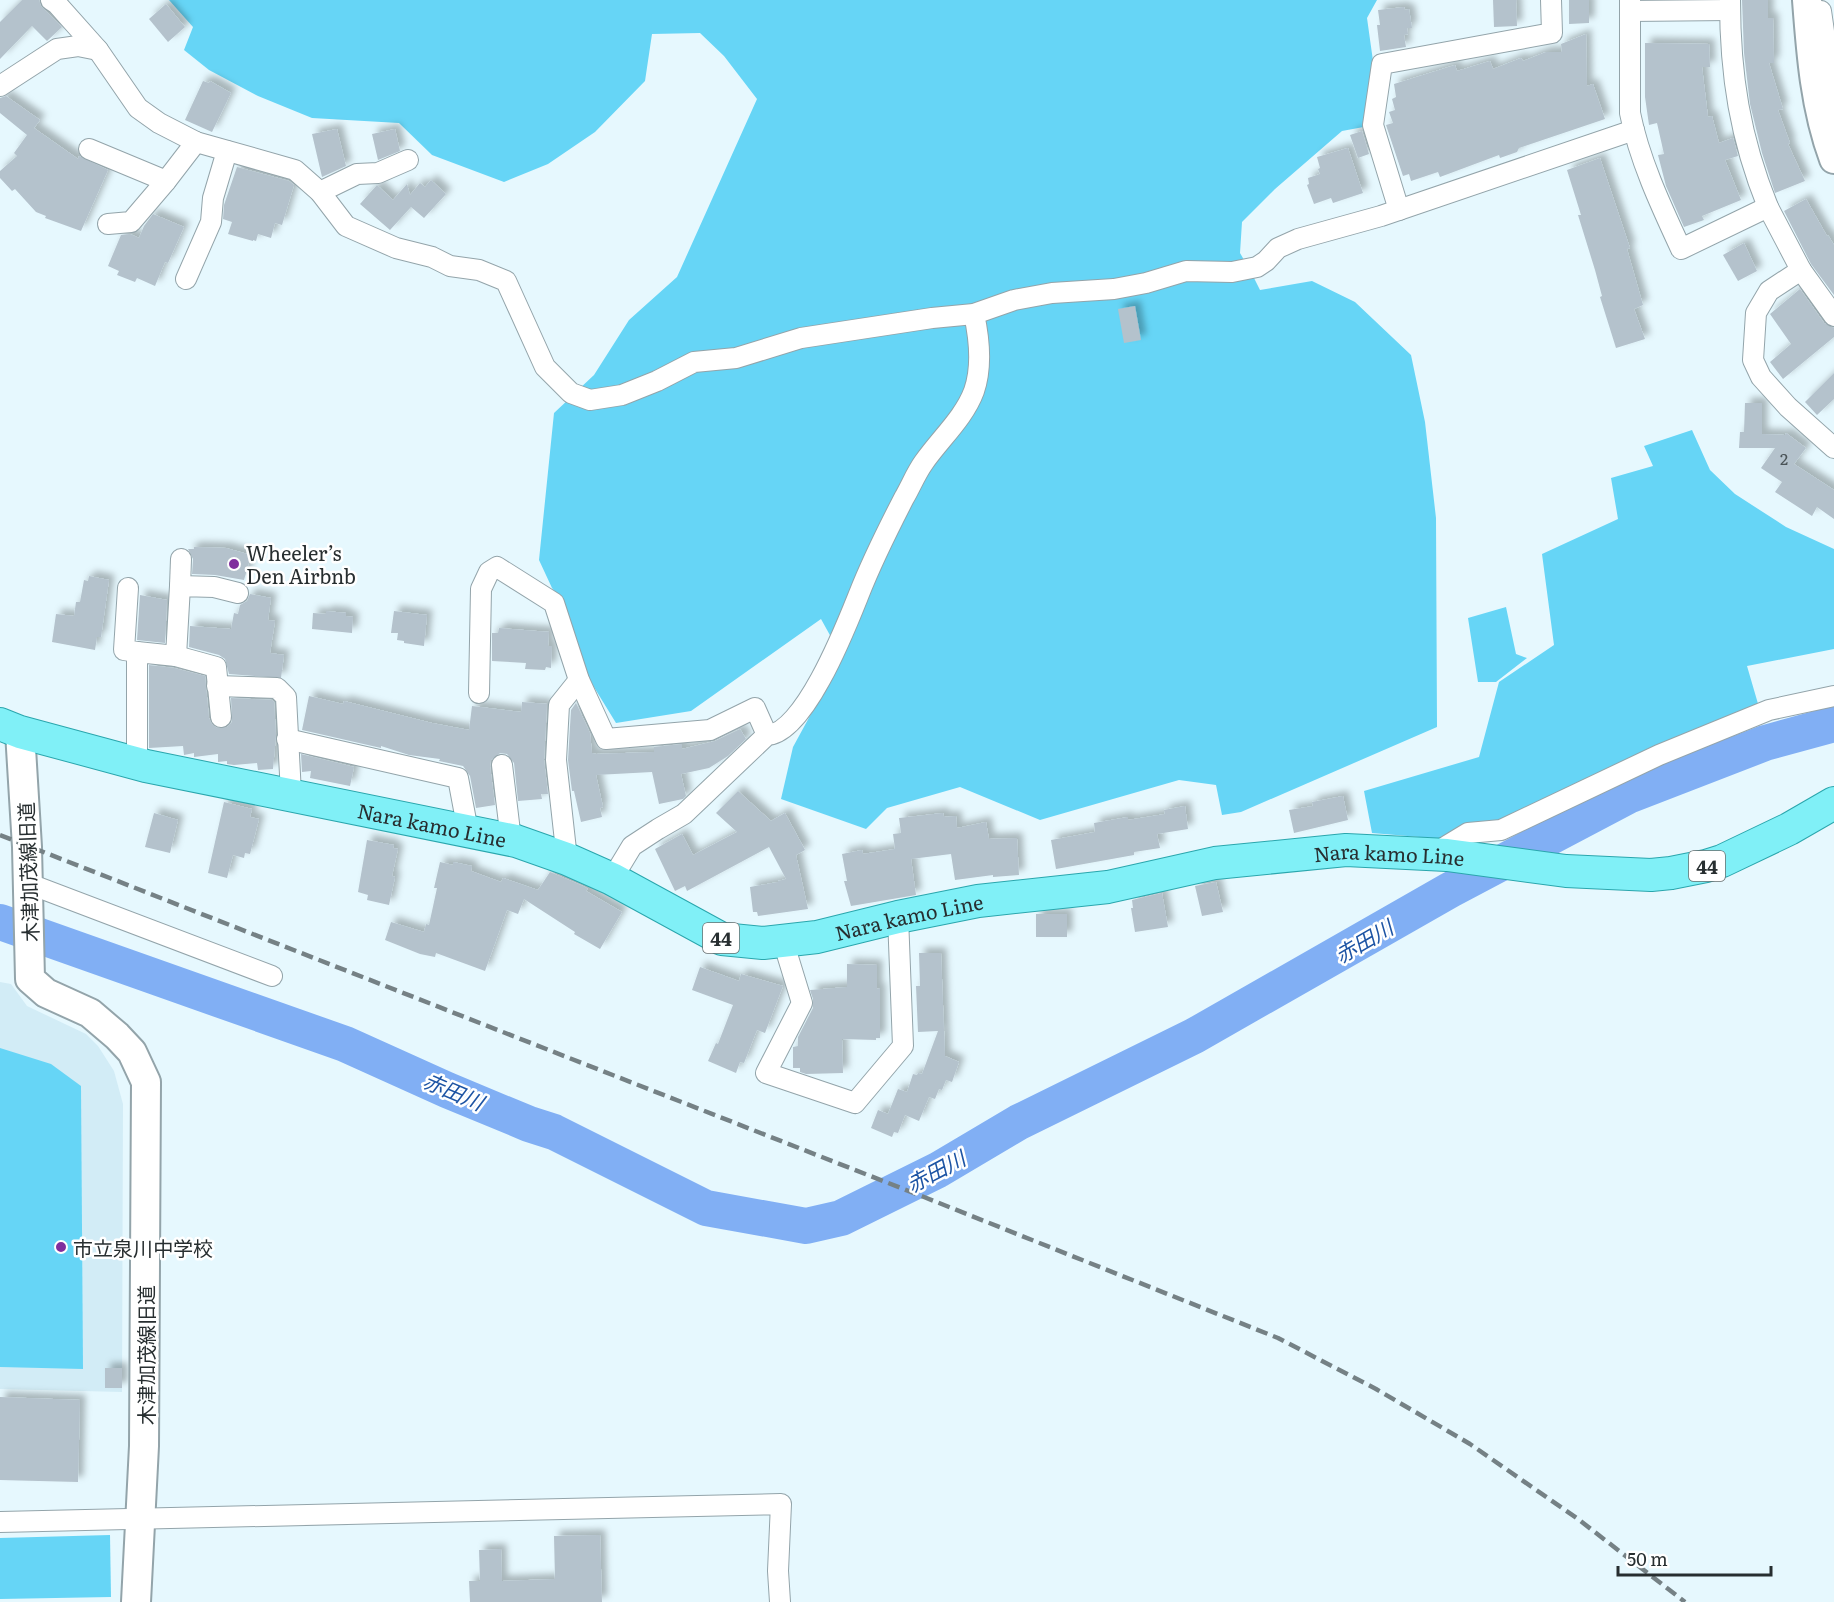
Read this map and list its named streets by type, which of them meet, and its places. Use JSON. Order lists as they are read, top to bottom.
{
  "streets": {
    "main road": ["Nara kamo Line", "44"],
    "street": ["木津加茂線旧道"]
  },
  "crossings": [
    ["Nara kamo Line", "木津加茂線旧道"]
  ],
  "water": ["赤田川"],
  "places": ["Wheeler’s Den Airbnb", "市立泉川中学校"],
  "house_numbers": ["2"],
  "scale_bar": "50 m"
}
